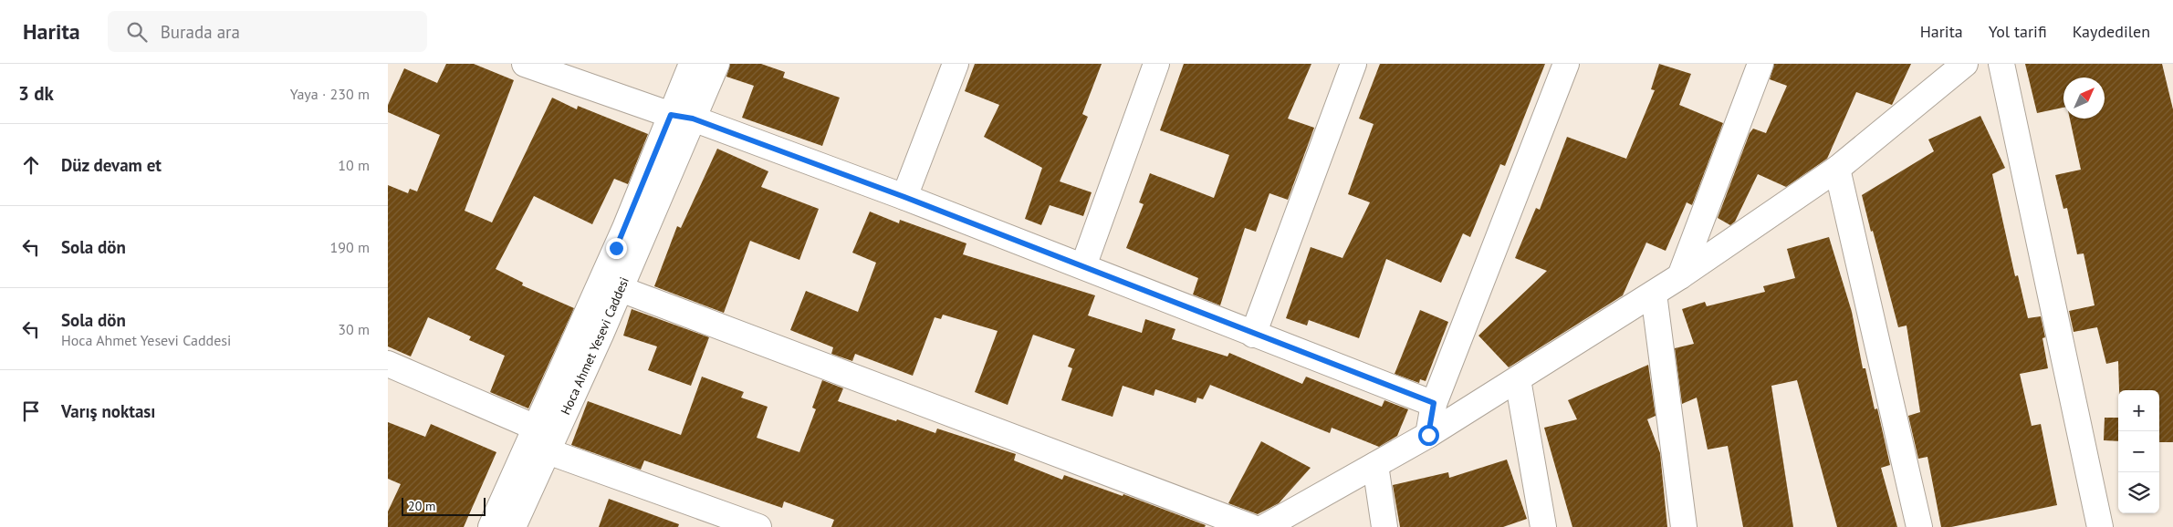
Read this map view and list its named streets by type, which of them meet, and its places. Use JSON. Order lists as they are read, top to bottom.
{
  "streets": {
    "street": ["Hoca Ahmet Yesevi Caddesi"]
  },
  "scale_bar": "20 m",
  "north": "top right",
  "page": {
    "header": "Harita",
    "search": "Burada ara",
    "nav": ["Harita", "Yol tarifi", "Kaydedilen"],
    "heading": ["3 dk", "Yaya · 230 m"],
    "list": [
      ["Düz devam et", "10 m"],
      ["Sola dön", "190 m"],
      ["Sola dön", "Hoca Ahmet Yesevi Caddesi", "30 m"],
      "Varış noktası"
    ],
    "map_buttons": ["+", "−"],
    "scale": "20 m"
  }
}
